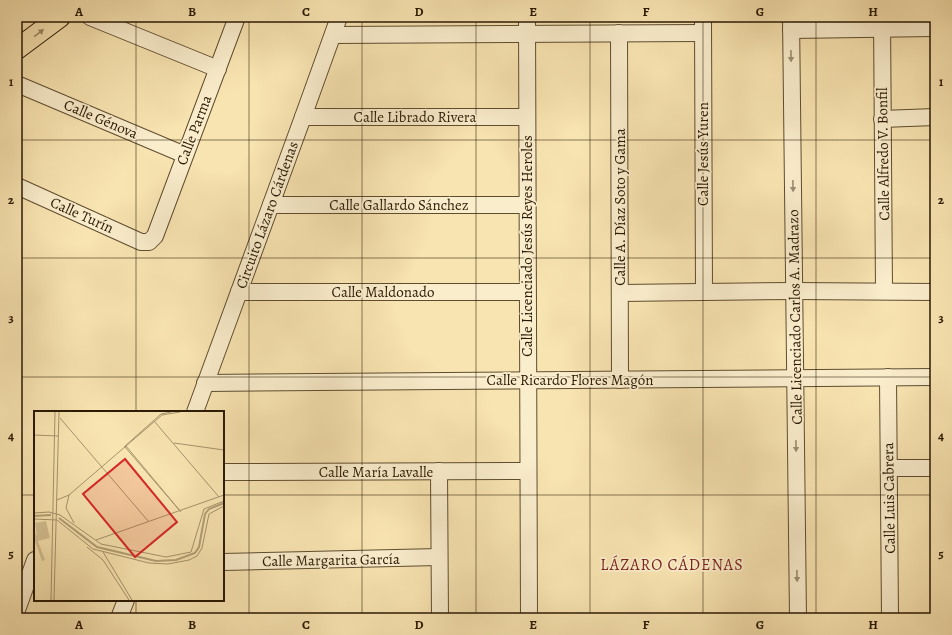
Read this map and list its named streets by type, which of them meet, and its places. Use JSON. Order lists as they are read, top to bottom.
{
  "streets": {
    "street": [
      "Calle Librado Rivera",
      "Calle Génova",
      "Calle Parma",
      "Calle Jesús Yuren",
      "Calle Alfredo V. Bonfil",
      "Calle Gallardo Sánchez",
      "Calle A. Díaz Soto y Gama",
      "Calle Turín",
      "Circuito Lázaro Cárdenas",
      "Calle Licenciado Jesús Reyes Heroles",
      "Calle Maldonado",
      "Calle Licenciado Carlos A. Madrazo",
      "Calle Ricardo Flores Magón",
      "Calle María Lavalle",
      "Calle Luis Cabrera",
      "Calle Margarita García"
    ]
  },
  "crossings": [
    ["Calle Librado Rivera", "Circuito Lázaro Cárdenas"],
    ["Calle Librado Rivera", "Calle Licenciado Jesús Reyes Heroles"],
    ["Calle Génova", "Calle Parma"],
    ["Calle Parma", "Calle Turín"],
    ["Calle Gallardo Sánchez", "Circuito Lázaro Cárdenas"],
    ["Calle Gallardo Sánchez", "Calle Licenciado Jesús Reyes Heroles"],
    ["Calle A. Díaz Soto y Gama", "Calle Ricardo Flores Magón"],
    ["Circuito Lázaro Cárdenas", "Calle Maldonado"],
    ["Circuito Lázaro Cárdenas", "Calle Ricardo Flores Magón"],
    ["Calle Licenciado Jesús Reyes Heroles", "Calle Maldonado"],
    ["Calle Licenciado Jesús Reyes Heroles", "Calle Ricardo Flores Magón"],
    ["Calle Licenciado Jesús Reyes Heroles", "Calle María Lavalle"],
    ["Calle Licenciado Carlos A. Madrazo", "Calle Ricardo Flores Magón"],
    ["Calle Ricardo Flores Magón", "Calle Luis Cabrera"]
  ],
  "one_way": ["Calle Licenciado Carlos A. Madrazo"],
  "districts": ["LÁZARO CÁDENAS"],
  "grid": {
    "columns": [
      "A",
      "B",
      "C",
      "D",
      "E",
      "F",
      "G",
      "H"
    ],
    "rows": [
      "1",
      "2",
      "3",
      "4",
      "5"
    ]
  }
}
